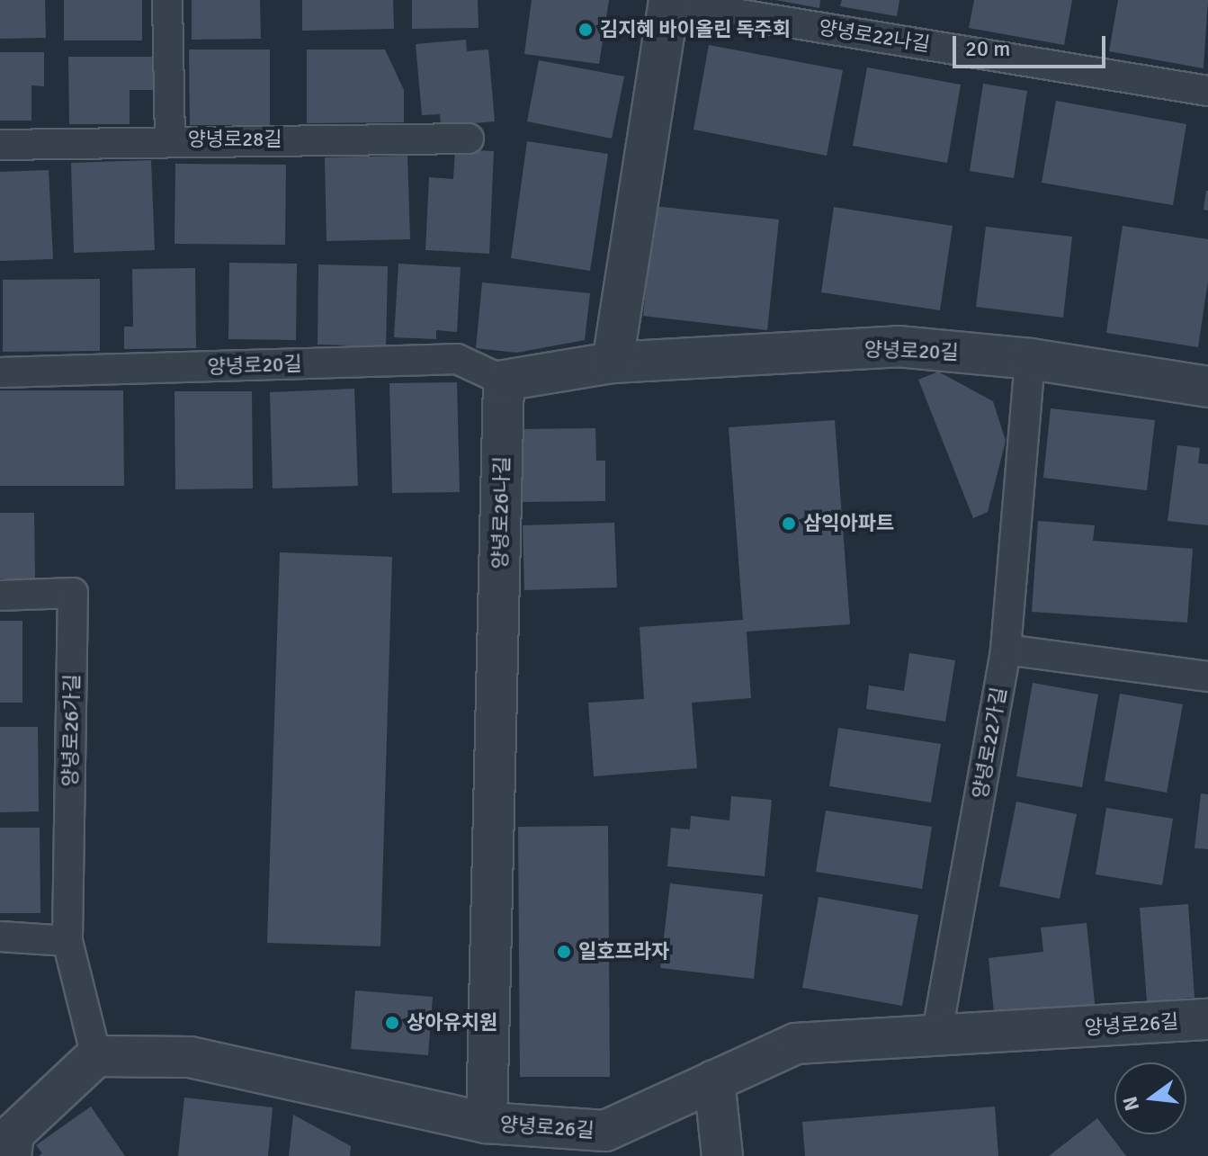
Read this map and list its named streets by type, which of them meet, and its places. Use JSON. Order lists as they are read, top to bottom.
{
  "streets": {
    "street": ["양녕로20길", "양녕로26나길", "양녕로26길"],
    "lane": [
      "양녕로22나길",
      "양녕로28길",
      "양녕로26가길",
      "양녕로22가길"
    ]
  },
  "crossings": [
    ["양녕로20길", "양녕로26나길"],
    ["양녕로20길", "양녕로22가길"],
    ["양녕로26나길", "양녕로26길"],
    ["양녕로26가길", "양녕로26길"],
    ["양녕로22가길", "양녕로26길"]
  ],
  "places": [
    "김지혜 바이올린 독주회",
    "삼익아파트",
    "일호프라자",
    "상아유치원"
  ],
  "scale_bar": "20 m",
  "north": "left"
}
